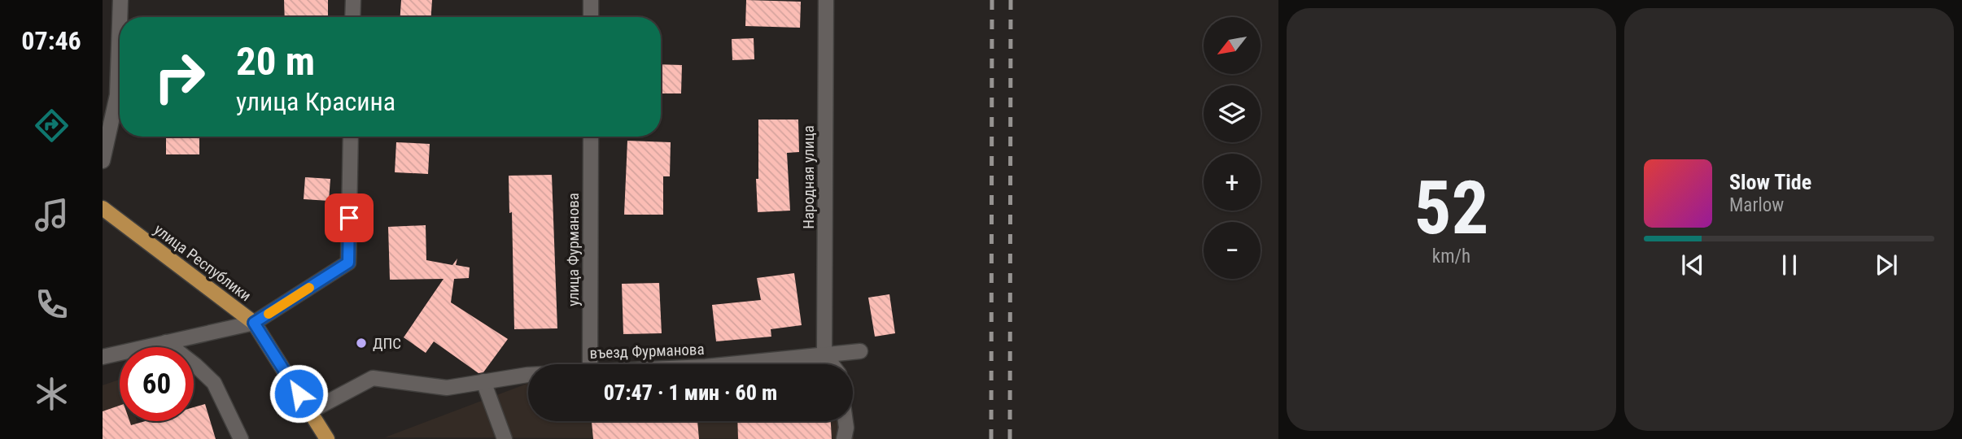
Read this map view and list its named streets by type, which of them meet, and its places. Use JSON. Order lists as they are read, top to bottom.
{
  "streets": {
    "main road": ["улица Республики"],
    "street": ["Народная улица", "улица Фурманова", "въезд Фурманова"]
  },
  "crossings": [
    ["Народная улица", "въезд Фурманова"],
    ["улица Республики", "въезд Фурманова"]
  ],
  "places": ["ДПС"],
  "north": "bottom left",
  "page": {
    "tabs": "07:46",
    "tile": ["52", "km/h"],
    "map_buttons": ["+", "−"],
    "turn": ["20 m", "улица Красина"],
    "song": ["Slow Tide", "Marlow"],
    "limit": "60",
    "trip": "07:47 · 1 мин · 60 m"
  }
}
